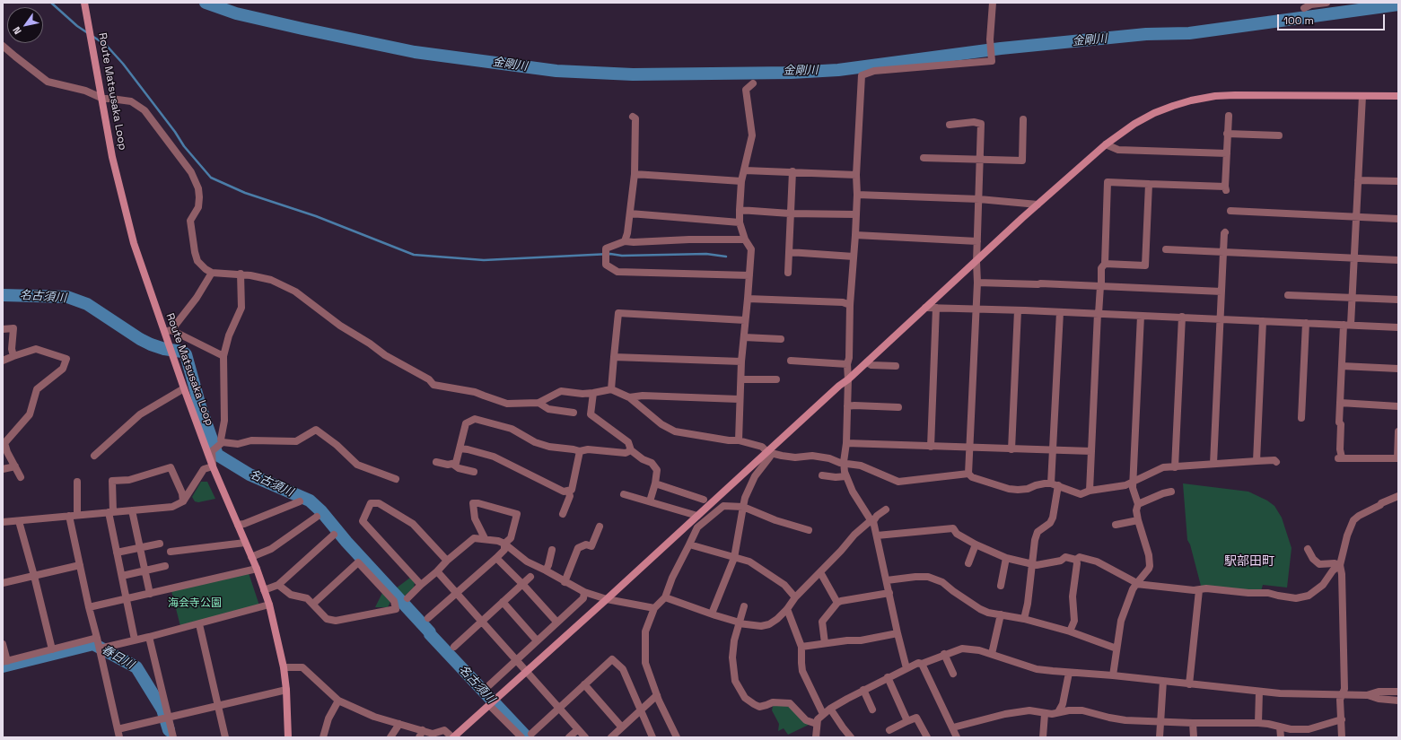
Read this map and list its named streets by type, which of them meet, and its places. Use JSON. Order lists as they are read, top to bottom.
{
  "streets": {
    "street": ["Route Matsusaka Loop"]
  },
  "districts": ["駅部田町"],
  "water": ["金剛川", "名古須川", "春日川"],
  "parks": ["海会寺公園"],
  "scale_bar": "100 m",
  "north": "bottom left"
}
